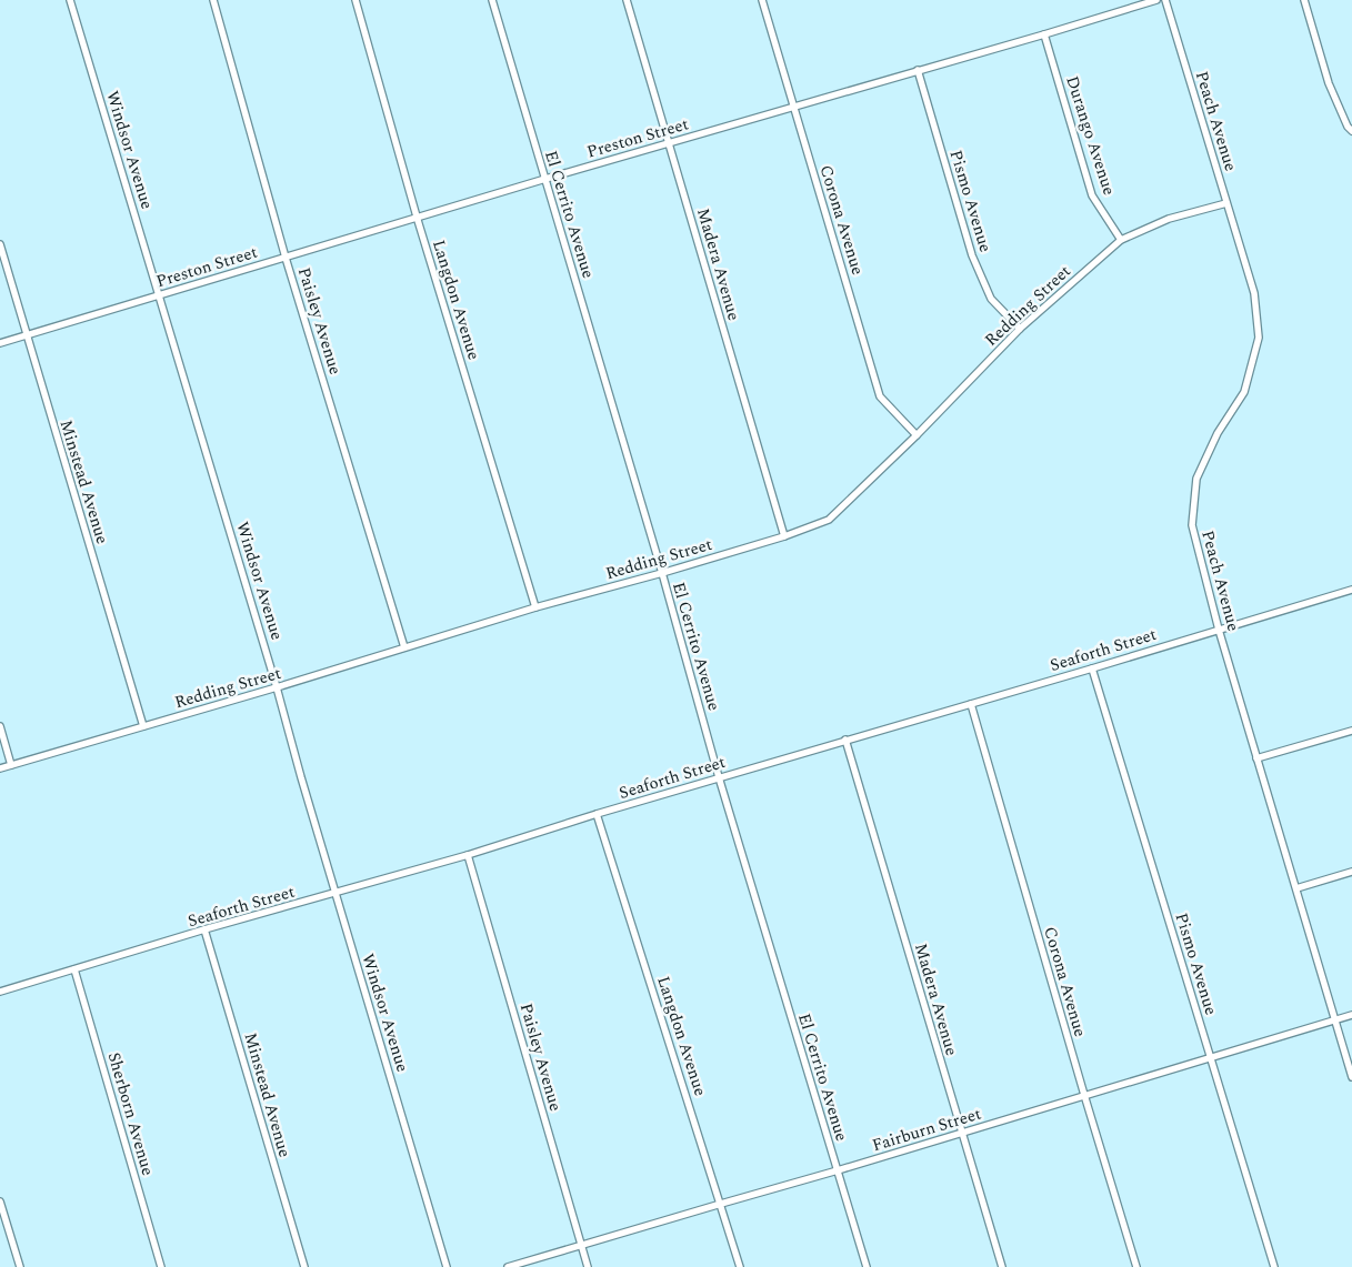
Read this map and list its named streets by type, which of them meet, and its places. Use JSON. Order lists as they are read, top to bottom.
{
  "streets": {
    "street": [
      "Peach Avenue",
      "Durango Avenue",
      "Preston Street",
      "Windsor Avenue",
      "Pismo Avenue",
      "El Cerrito Avenue",
      "Corona Avenue",
      "Madera Avenue",
      "Langdon Avenue",
      "Redding Street",
      "Paisley Avenue",
      "Minstead Avenue",
      "Seaforth Street",
      "Sherborn Avenue",
      "Fairburn Street"
    ]
  },
  "crossings": [
    ["Peach Avenue", "Redding Street"],
    ["Peach Avenue", "Seaforth Street"],
    ["Peach Avenue", "Fairburn Street"],
    ["Durango Avenue", "Preston Street"],
    ["Durango Avenue", "Redding Street"],
    ["Preston Street", "Windsor Avenue"],
    ["Preston Street", "Pismo Avenue"],
    ["Preston Street", "El Cerrito Avenue"],
    ["Preston Street", "Corona Avenue"],
    ["Preston Street", "Madera Avenue"],
    ["Preston Street", "Langdon Avenue"],
    ["Preston Street", "Paisley Avenue"],
    ["Preston Street", "Minstead Avenue"],
    ["Windsor Avenue", "Redding Street"],
    ["Windsor Avenue", "Seaforth Street"],
    ["Pismo Avenue", "Redding Street"],
    ["Pismo Avenue", "Seaforth Street"],
    ["Pismo Avenue", "Fairburn Street"],
    ["El Cerrito Avenue", "Redding Street"],
    ["El Cerrito Avenue", "Seaforth Street"],
    ["El Cerrito Avenue", "Fairburn Street"],
    ["Corona Avenue", "Redding Street"],
    ["Corona Avenue", "Seaforth Street"],
    ["Corona Avenue", "Fairburn Street"],
    ["Madera Avenue", "Redding Street"],
    ["Madera Avenue", "Seaforth Street"],
    ["Madera Avenue", "Fairburn Street"],
    ["Langdon Avenue", "Redding Street"],
    ["Langdon Avenue", "Seaforth Street"],
    ["Langdon Avenue", "Fairburn Street"],
    ["Redding Street", "Paisley Avenue"],
    ["Redding Street", "Minstead Avenue"],
    ["Paisley Avenue", "Seaforth Street"],
    ["Paisley Avenue", "Fairburn Street"],
    ["Minstead Avenue", "Seaforth Street"],
    ["Seaforth Street", "Sherborn Avenue"]
  ]
}
